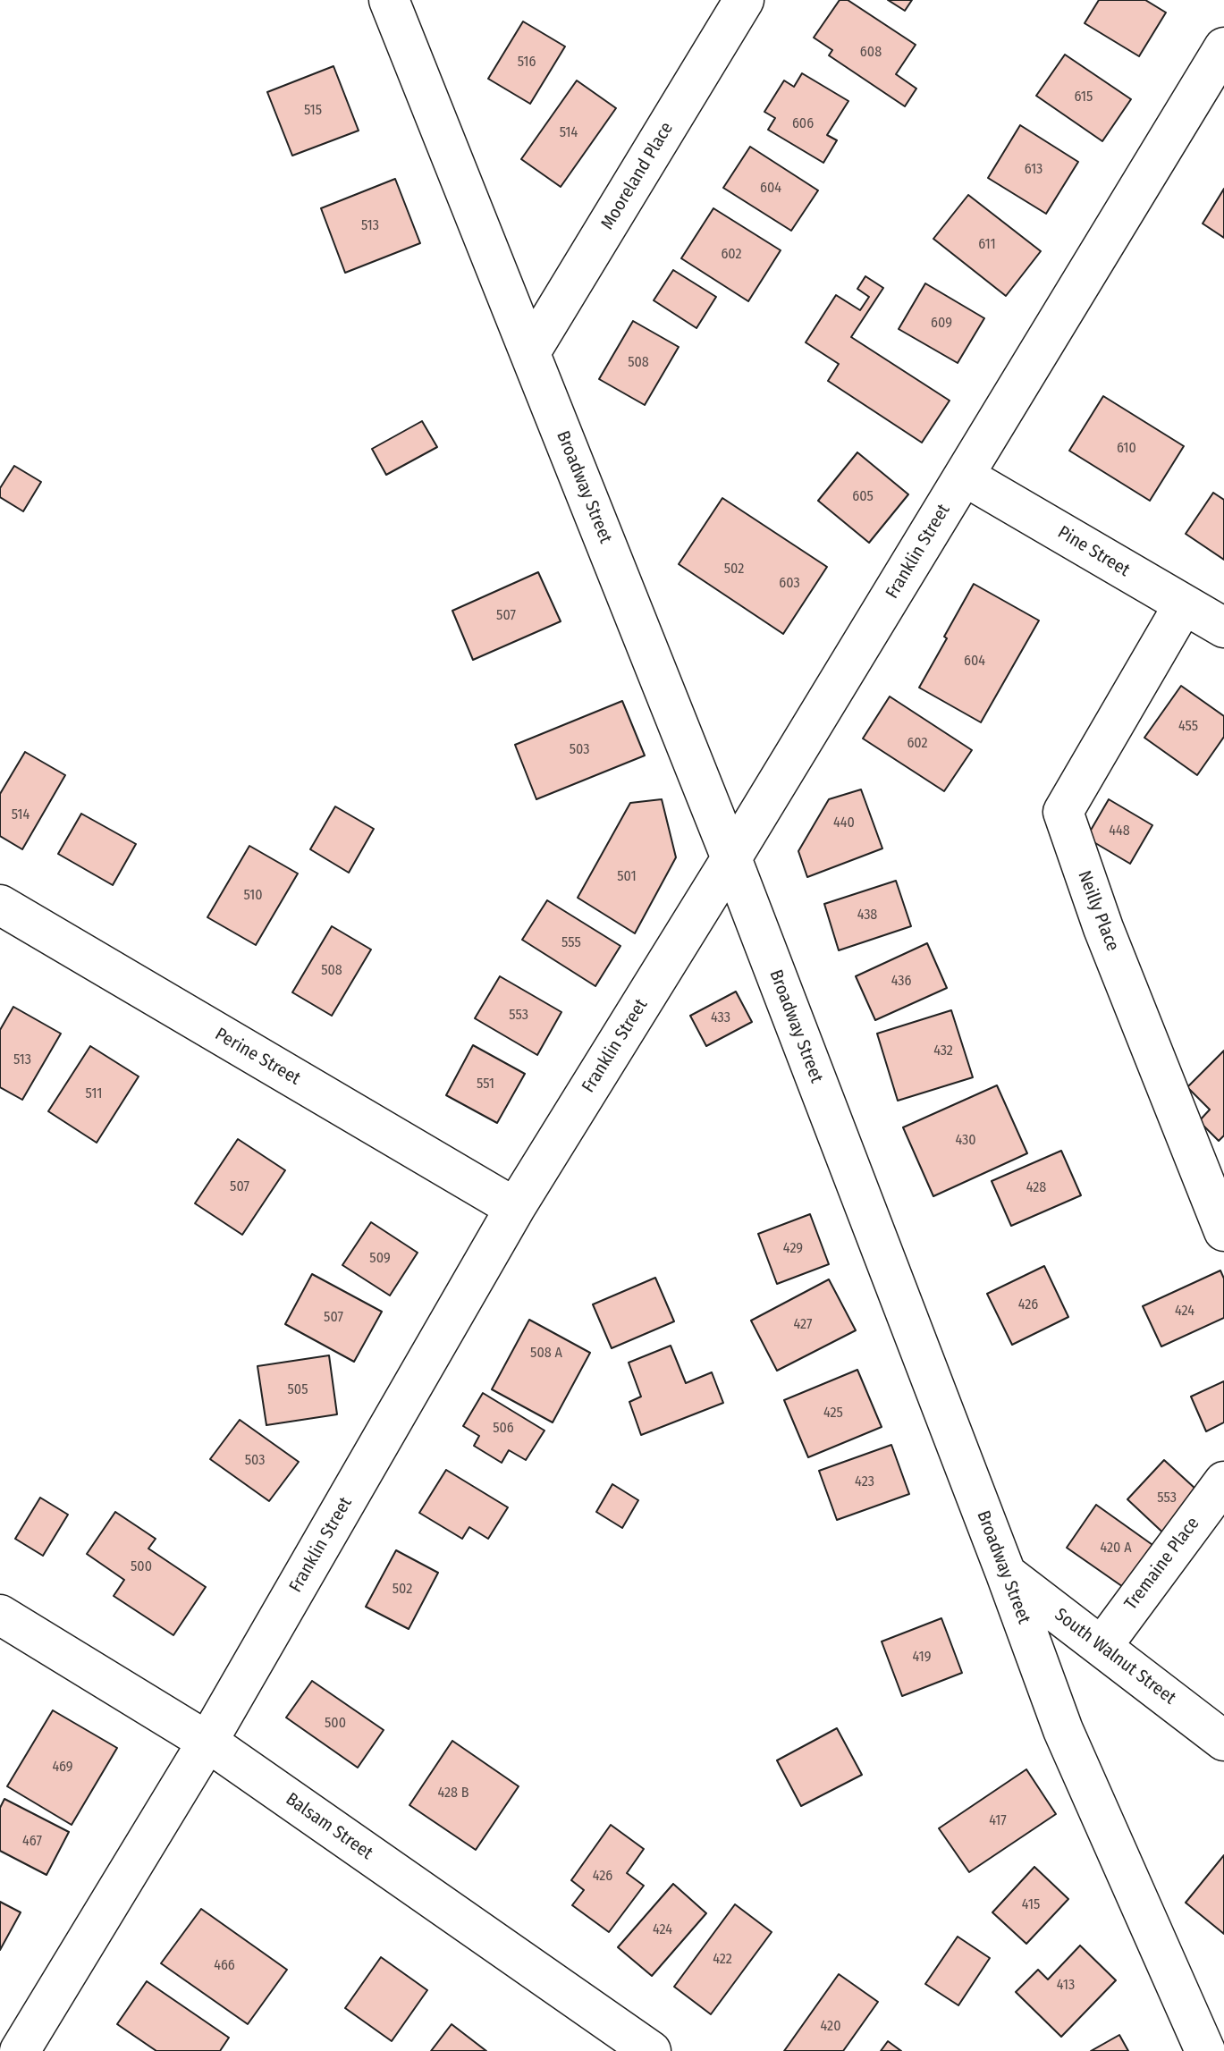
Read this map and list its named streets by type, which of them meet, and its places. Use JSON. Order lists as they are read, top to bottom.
{
  "streets": {
    "street": [
      "Mooreland Place",
      "Broadway Street",
      "Franklin Street",
      "Pine Street",
      "Neilly Place",
      "Perine Street",
      "Tremaine Place",
      "South Walnut Street",
      "Balsam Street"
    ]
  },
  "crossings": [
    ["Mooreland Place", "Broadway Street"],
    ["Broadway Street", "Franklin Street"],
    ["Broadway Street", "South Walnut Street"],
    ["Franklin Street", "Pine Street"],
    ["Franklin Street", "Perine Street"],
    ["Franklin Street", "Balsam Street"],
    ["Pine Street", "Neilly Place"],
    ["Tremaine Place", "South Walnut Street"]
  ],
  "house_numbers": [
    "608",
    "516",
    "615",
    "515",
    "606",
    "514",
    "613",
    "604",
    "513",
    "611",
    "602",
    "609",
    "508",
    "610",
    "605",
    "502",
    "603",
    "507",
    "604",
    "455",
    "602",
    "503",
    "514",
    "440",
    "448",
    "501",
    "510",
    "438",
    "555",
    "508",
    "436",
    "553",
    "433",
    "432",
    "513",
    "551",
    "511",
    "430",
    "507",
    "428",
    "429",
    "509",
    "426",
    "424",
    "507",
    "427",
    "508 A",
    "505",
    "425",
    "506",
    "503",
    "423",
    "553",
    "420 A",
    "500",
    "502",
    "419",
    "500",
    "469",
    "428 B",
    "417",
    "467",
    "426",
    "415",
    "424",
    "422",
    "466",
    "413",
    "420"
  ]
}
